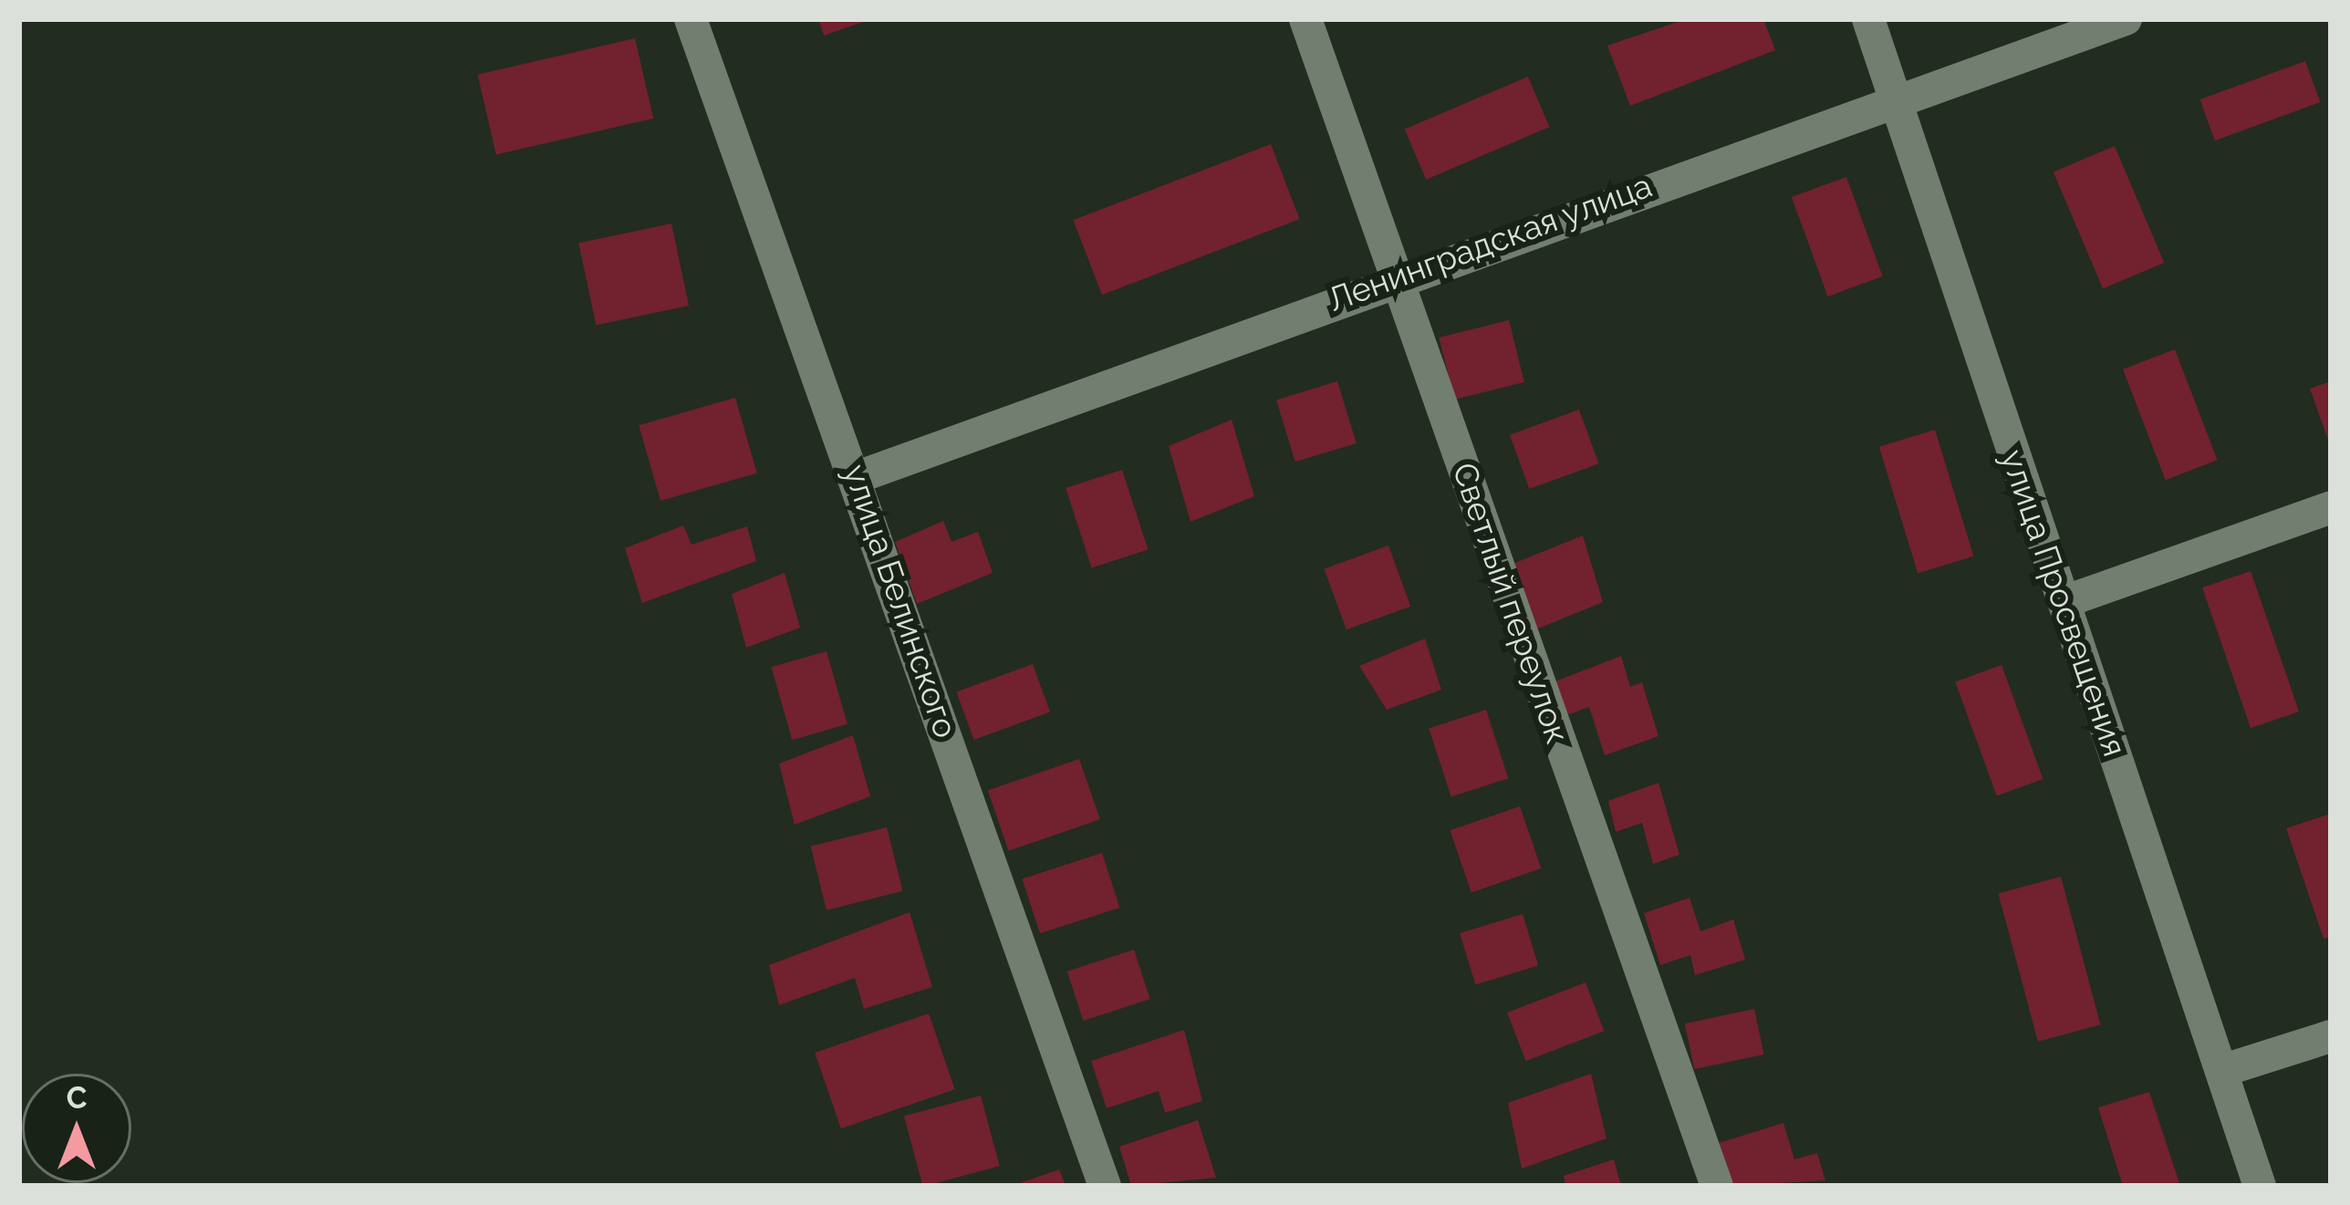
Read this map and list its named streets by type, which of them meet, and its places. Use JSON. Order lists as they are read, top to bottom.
{
  "streets": {
    "street": [
      "Ленинградская улица",
      "улица Белинского",
      "Светлый переулок",
      "улица Просвещения"
    ]
  },
  "crossings": [
    ["Ленинградская улица", "улица Белинского"],
    ["Ленинградская улица", "Светлый переулок"],
    ["Ленинградская улица", "улица Просвещения"]
  ],
  "north": "top"
}
